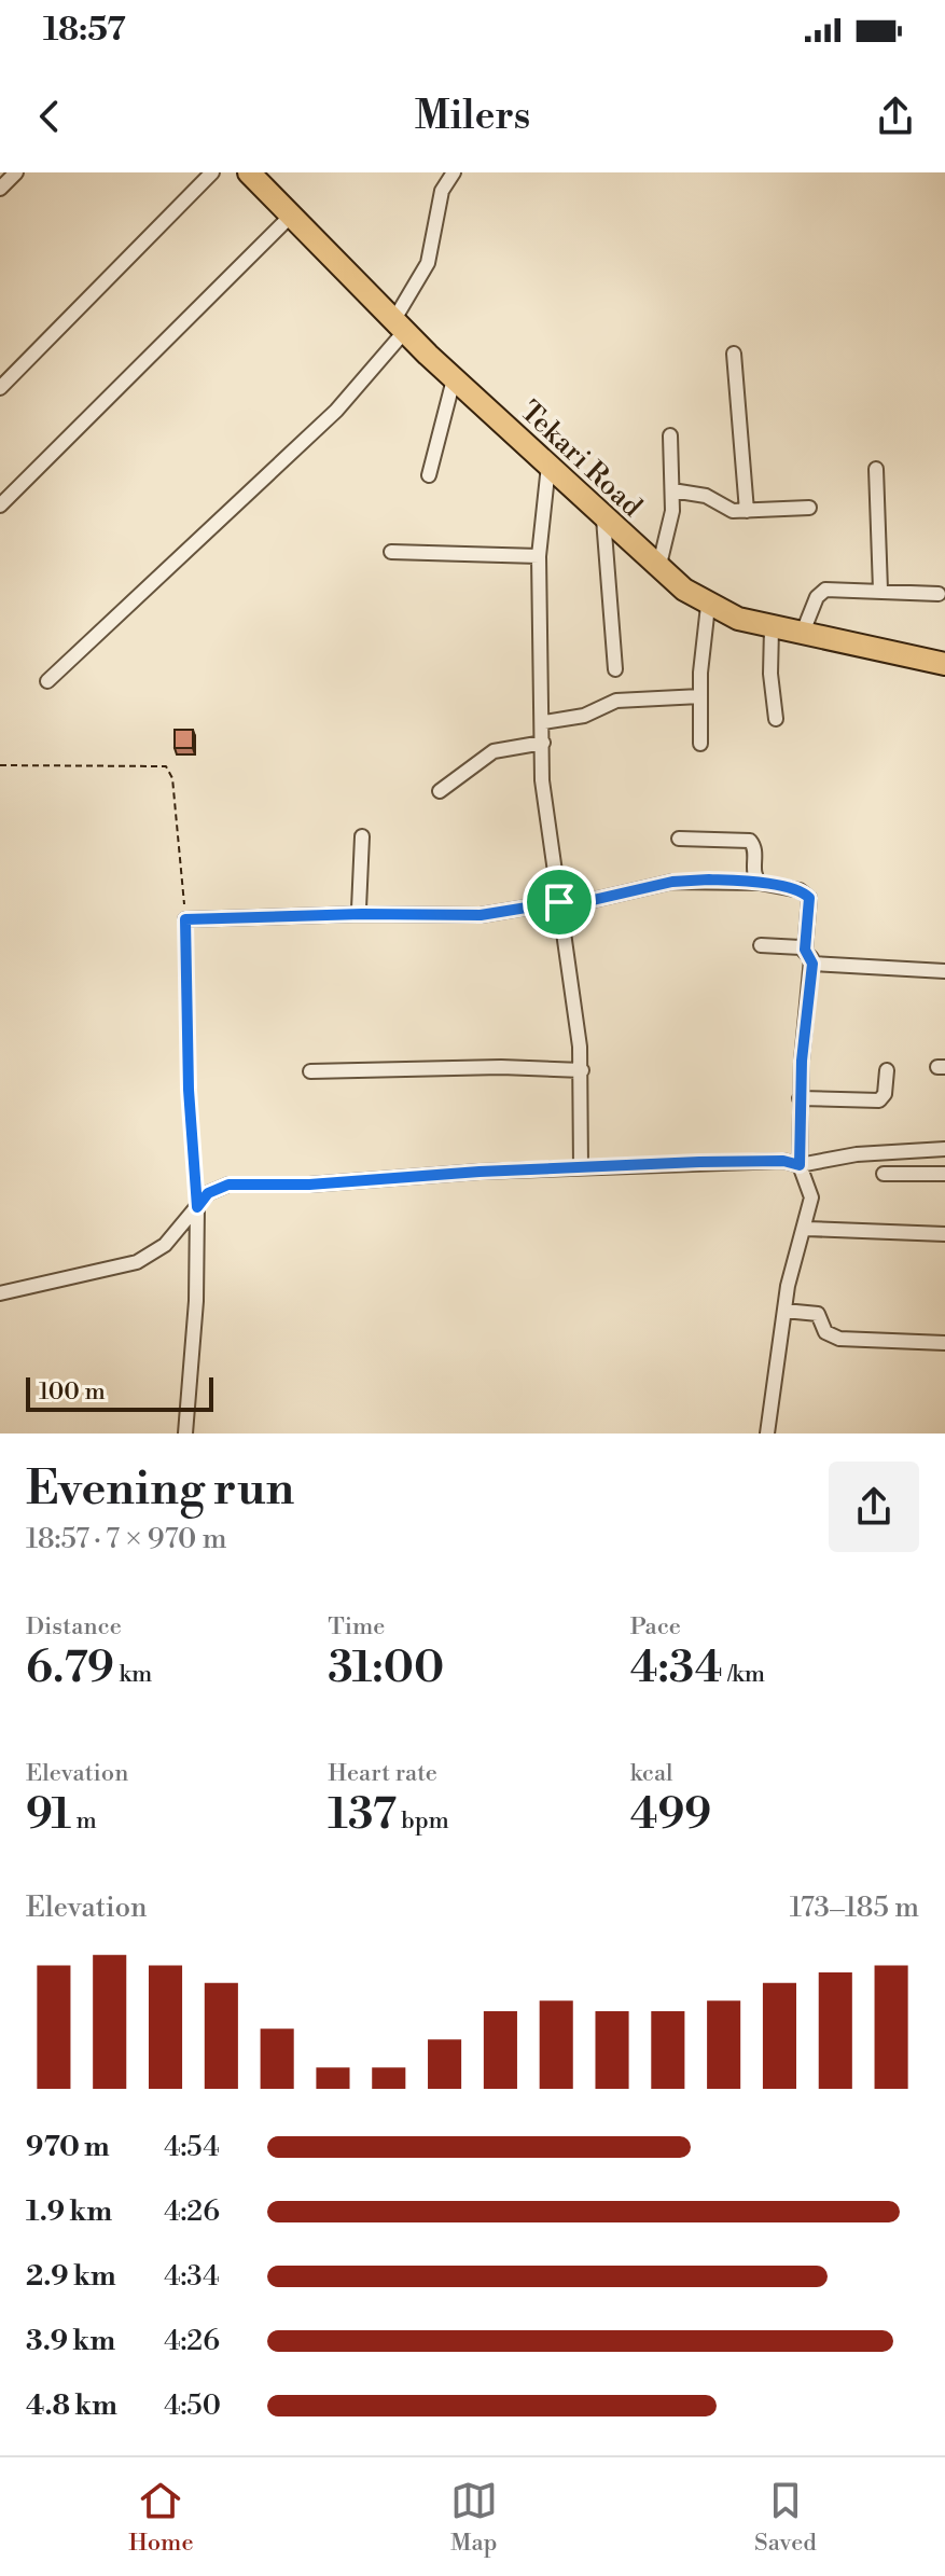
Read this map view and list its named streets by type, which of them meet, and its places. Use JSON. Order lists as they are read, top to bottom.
{
  "streets": {
    "highway": ["Tekari Road"]
  },
  "scale_bar": "100 m",
  "page": {
    "status": "18:57",
    "header": "Milers",
    "scale": "100 m",
    "heading": ["Evening run", "18:57 · 7 × 970 m"],
    "stats": [
      ["Distance", "6.79 km"],
      ["Time", "31:00"],
      ["Pace", "4:34 /km"],
      ["Elevation", "91 m"],
      ["Heart rate", "137 bpm"],
      ["kcal", "499"]
    ],
    "chart": ["Elevation", "173–185 m"],
    "list": [
      {
        "name": "970 m",
        "note": "4:54"
      },
      {
        "name": "1.9 km",
        "note": "4:26"
      },
      {
        "name": "2.9 km",
        "note": "4:34"
      },
      {
        "name": "3.9 km",
        "note": "4:26"
      },
      {
        "name": "4.8 km",
        "note": "4:50"
      }
    ],
    "tabs": ["Home", "Map", "Saved"]
  }
}
